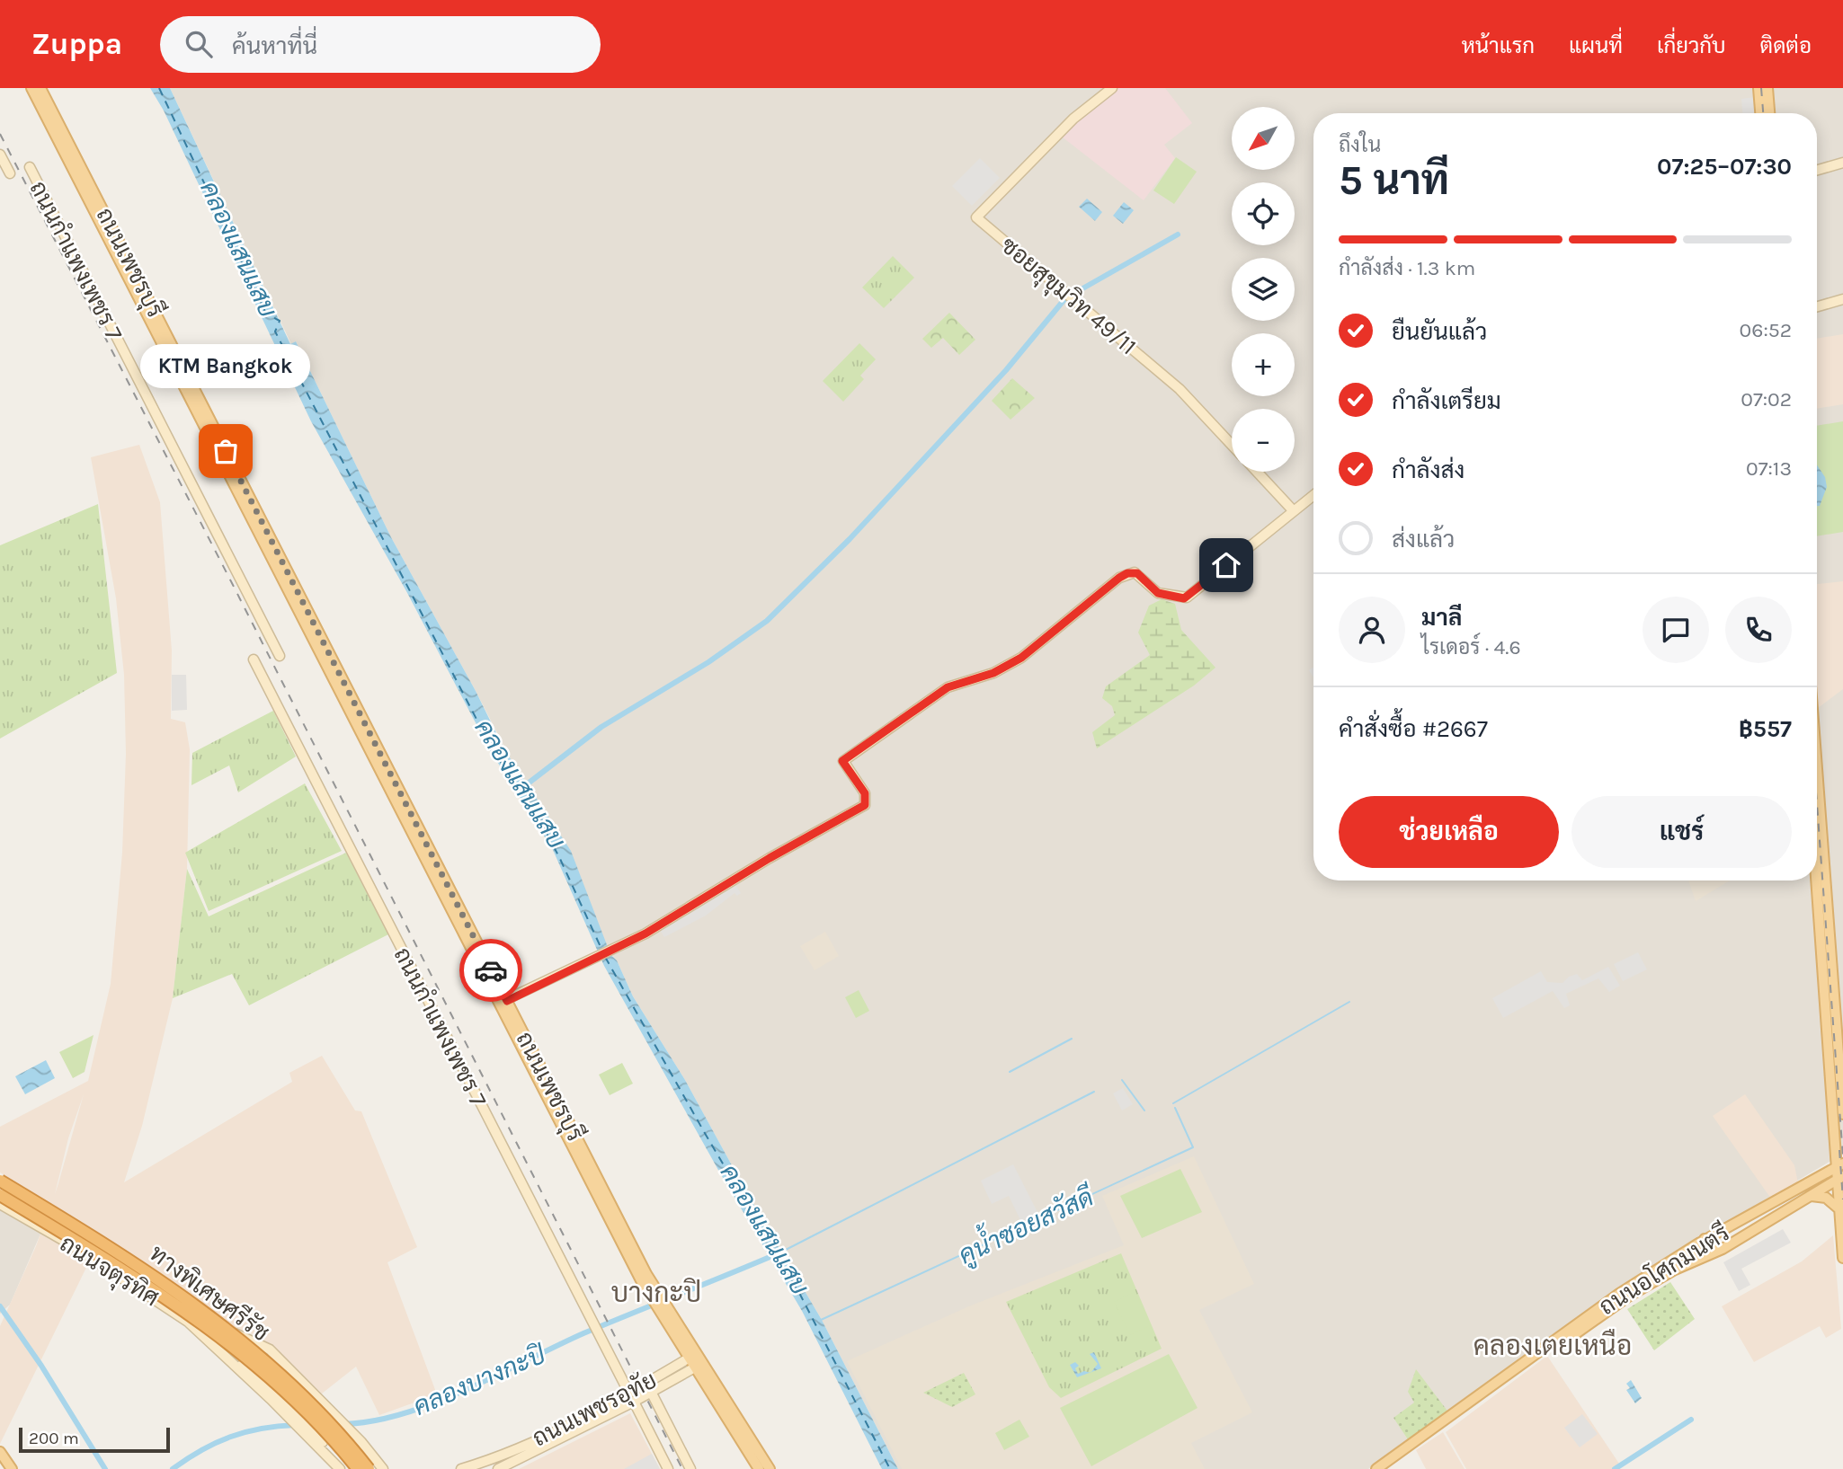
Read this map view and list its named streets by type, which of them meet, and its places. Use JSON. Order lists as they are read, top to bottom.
{
  "streets": {
    "highway": ["ทางพิเศษศรีรัช"],
    "main road": ["ถนนเพชรบุรี", "ถนนอโศกมนตรี"],
    "street": [
      "ถนนกำแพงเพชร 7",
      "ซอยสุขุมวิท 49/11",
      "ถนนจตุรทิศ",
      "ถนนเพชรอุทัย"
    ]
  },
  "crossings": [
    ["ถนนกำแพงเพชร 7", "ถนนเพชรอุทัย"],
    ["ถนนเพชรบุรี", "ถนนเพชรอุทัย"],
    ["ถนนจตุรทิศ", "ทางพิเศษศรีรัช"]
  ],
  "districts": ["บางกะปิ", "คลองเตยเหนือ"],
  "water": ["คลองแสนแสบ", "คูน้ำซอยสวัสดี", "คลองบางกะปิ"],
  "places": ["KTM Bangkok"],
  "scale_bar": "200 m",
  "north": "bottom left",
  "page": {
    "header": "Zuppa",
    "search": "ค้นหาที่นี่",
    "nav": [
      "หน้าแรก",
      "แผนที่",
      "เกี่ยวกับ",
      "ติดต่อ"
    ],
    "map_buttons": ["+", "−"],
    "heading": ["5 นาที", "ถึงใน", "07:25–07:30"],
    "panel": [
      "มาลี",
      "ไรเดอร์ · 4.6",
      "คำสั่งซื้อ #2667",
      "฿557"
    ],
    "bar": "กำลังส่ง · 1.3 km",
    "list": [
      ["ยืนยันแล้ว", "06:52"],
      ["กำลังเตรียม", "07:02"],
      ["กำลังส่ง", "07:13"],
      "ส่งแล้ว"
    ],
    "bubble": "KTM Bangkok",
    "buttons": ["ช่วยเหลือ", "แชร์"],
    "scale": "200 m"
  }
}
